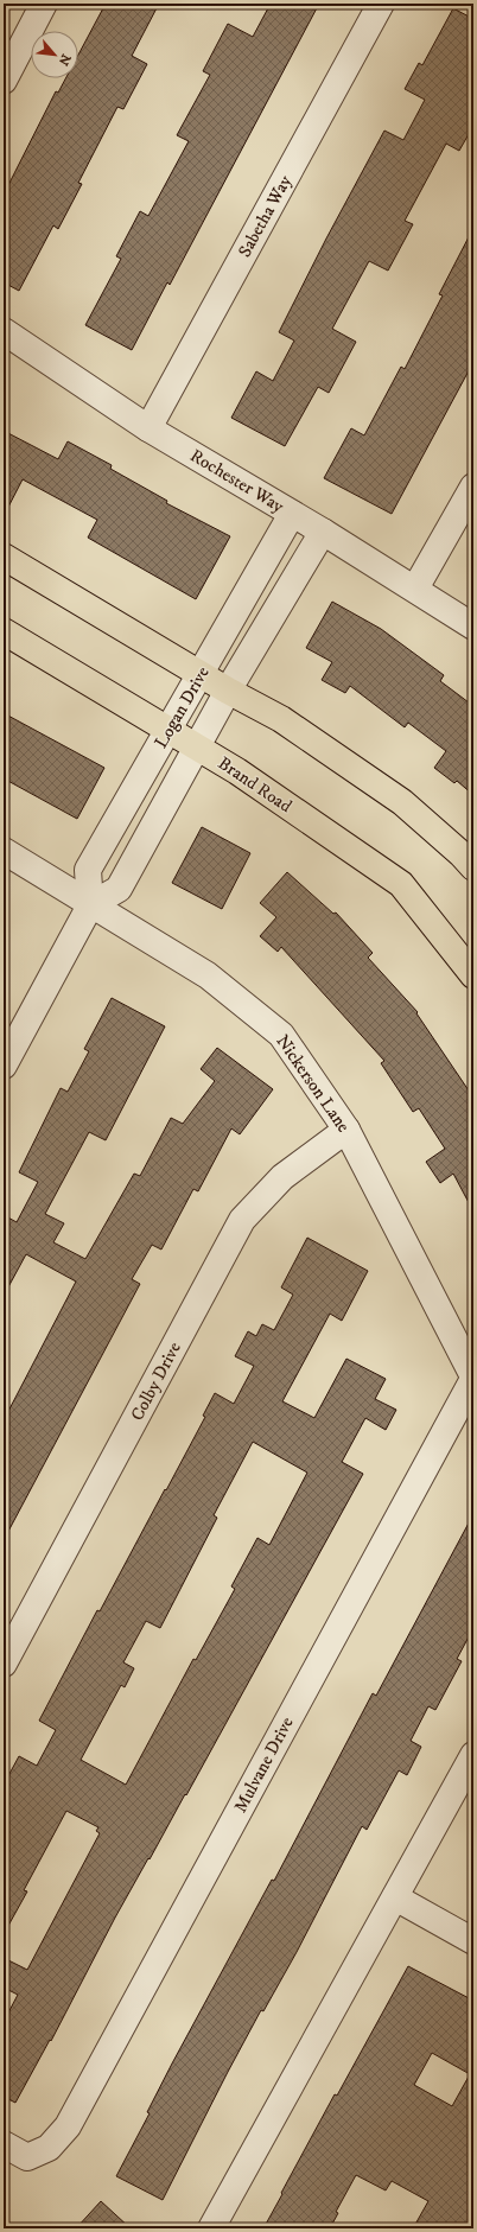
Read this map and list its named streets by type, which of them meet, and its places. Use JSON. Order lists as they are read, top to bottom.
{
  "streets": {
    "main road": ["Brand Road"],
    "street": [
      "Sabetha Way",
      "Rochester Way",
      "Logan Drive",
      "Nickerson Lane",
      "Colby Drive",
      "Mulvane Drive"
    ]
  },
  "crossings": [
    ["Sabetha Way", "Rochester Way"],
    ["Rochester Way", "Logan Drive"],
    ["Logan Drive", "Brand Road"],
    ["Logan Drive", "Nickerson Lane"],
    ["Nickerson Lane", "Colby Drive"],
    ["Nickerson Lane", "Mulvane Drive"]
  ],
  "north": "bottom right"
}
